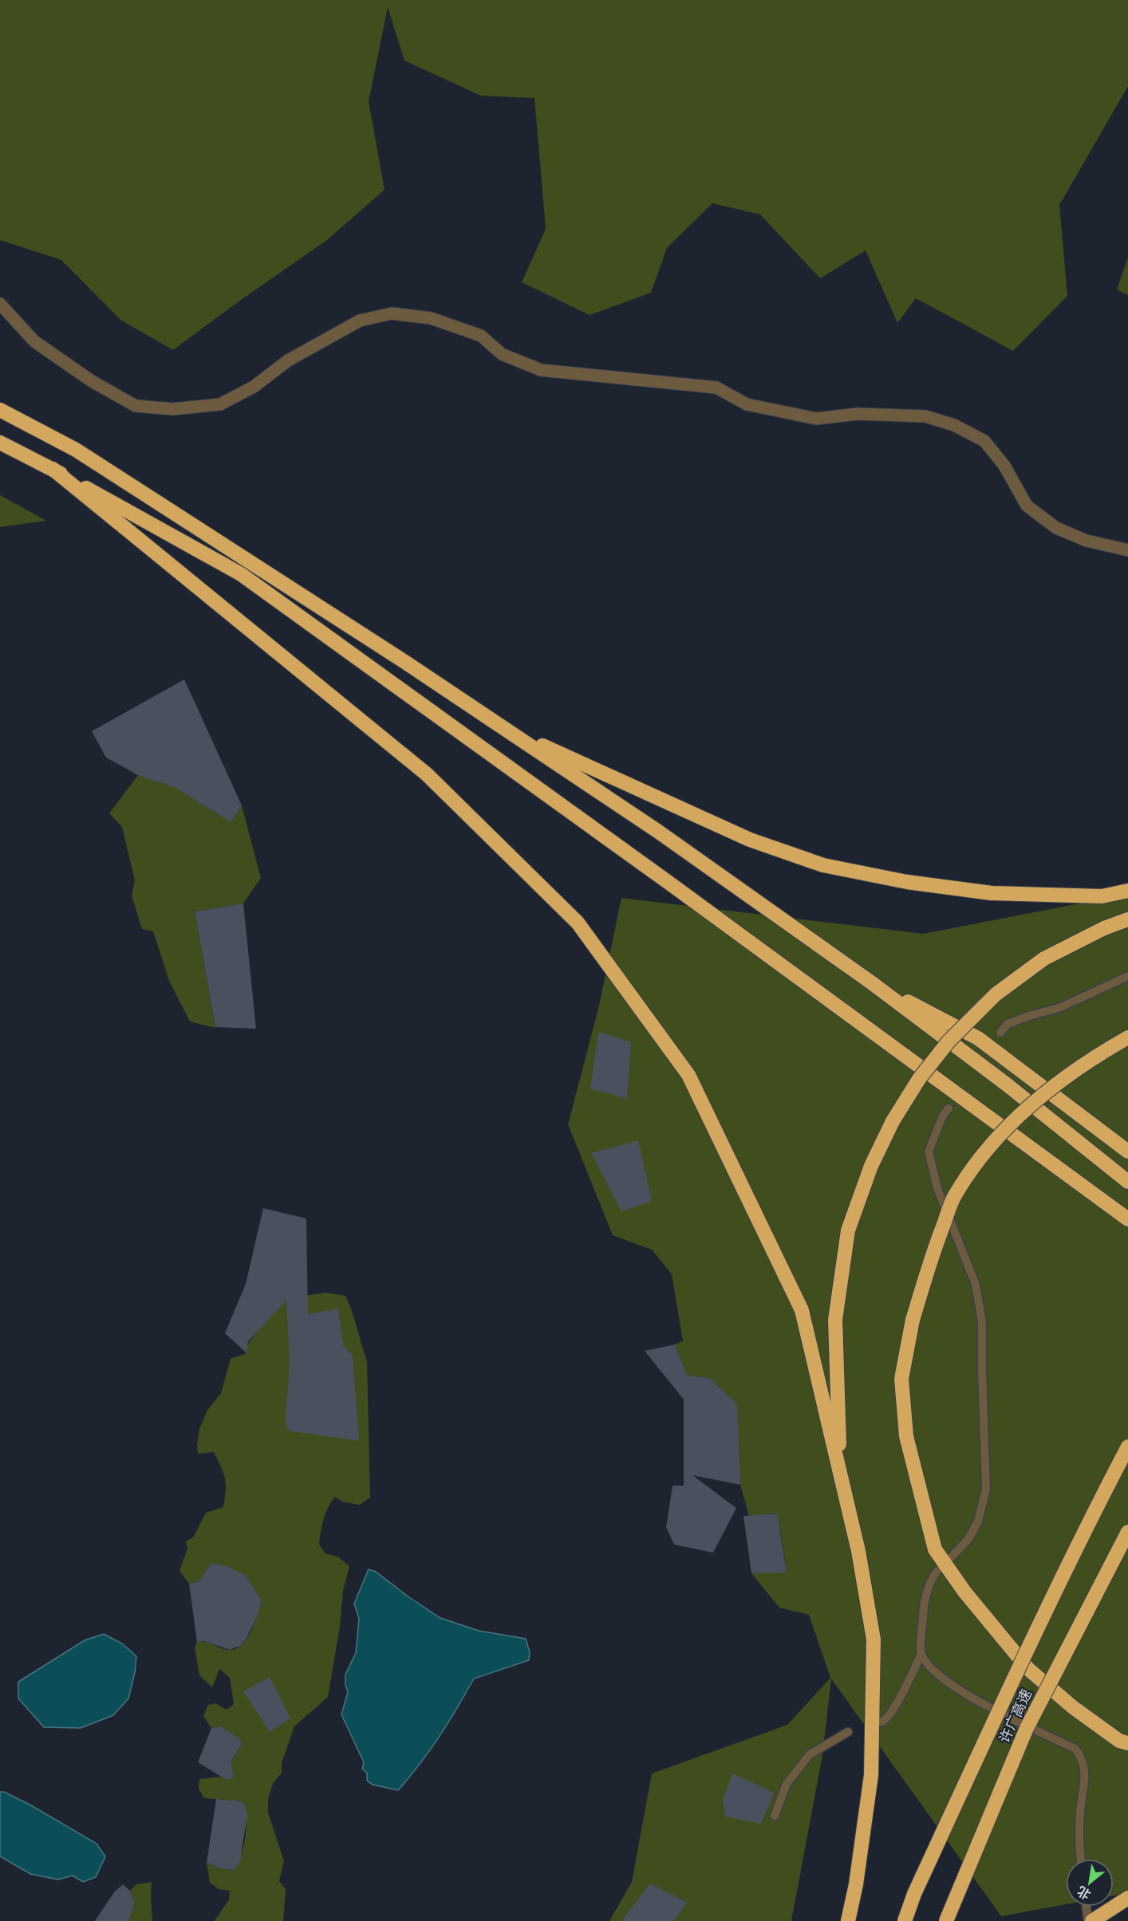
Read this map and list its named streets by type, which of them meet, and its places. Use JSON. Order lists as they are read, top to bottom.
{
  "streets": {
    "highway": ["许广高速"]
  },
  "north": "bottom left"
}
